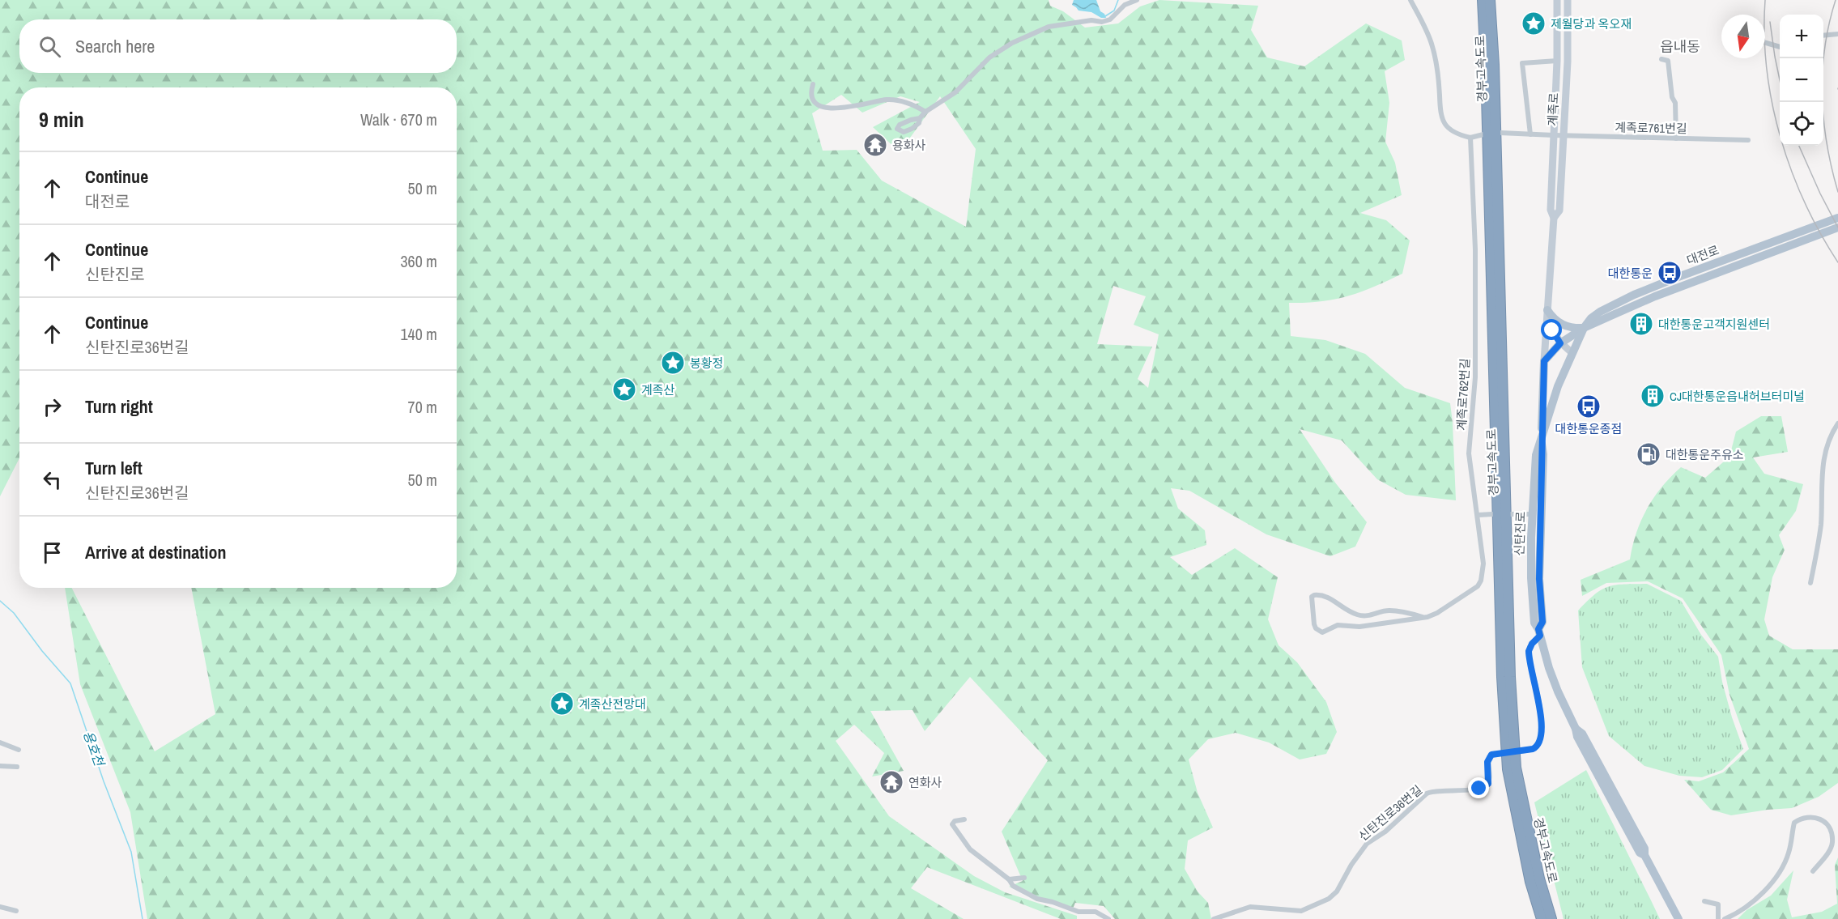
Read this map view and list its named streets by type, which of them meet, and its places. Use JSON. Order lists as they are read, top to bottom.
{
  "streets": {
    "highway": ["경부고속도로"],
    "main road": ["계족로", "대전로", "신탄진로"],
    "street": ["계족로761번길", "계족로762번길", "신탄진로36번길"]
  },
  "crossings": [
    ["계족로", "계족로761번길"],
    ["계족로", "대전로"],
    ["계족로", "신탄진로"],
    ["대전로", "신탄진로"],
    ["신탄진로", "신탄진로36번길"]
  ],
  "districts": ["읍내동"],
  "water": ["용호천"],
  "places": {
    "place": [
      "제월당과 옥오재",
      "봉황정",
      "계족산",
      "계족산전망대"
    ],
    "temple": ["용화사", "연화사"],
    "bus stop": ["대한통운", "대한통운종점"],
    "building": ["대한통운고객지원센터", "CJ대한통운읍내허브터미널"],
    "fuel station": ["대한통운주유소"]
  },
  "north": "bottom",
  "page": {
    "map_buttons": ["+", "−"],
    "search": "Search here",
    "heading": ["9 min", "Walk · 670 m"],
    "list": [
      ["Continue", "대전로", "50 m"],
      ["Continue", "신탄진로", "360 m"],
      ["Continue", "신탄진로36번길", "140 m"],
      ["Turn right", "70 m"],
      ["Turn left", "신탄진로36번길", "50 m"],
      "Arrive at destination"
    ]
  }
}
